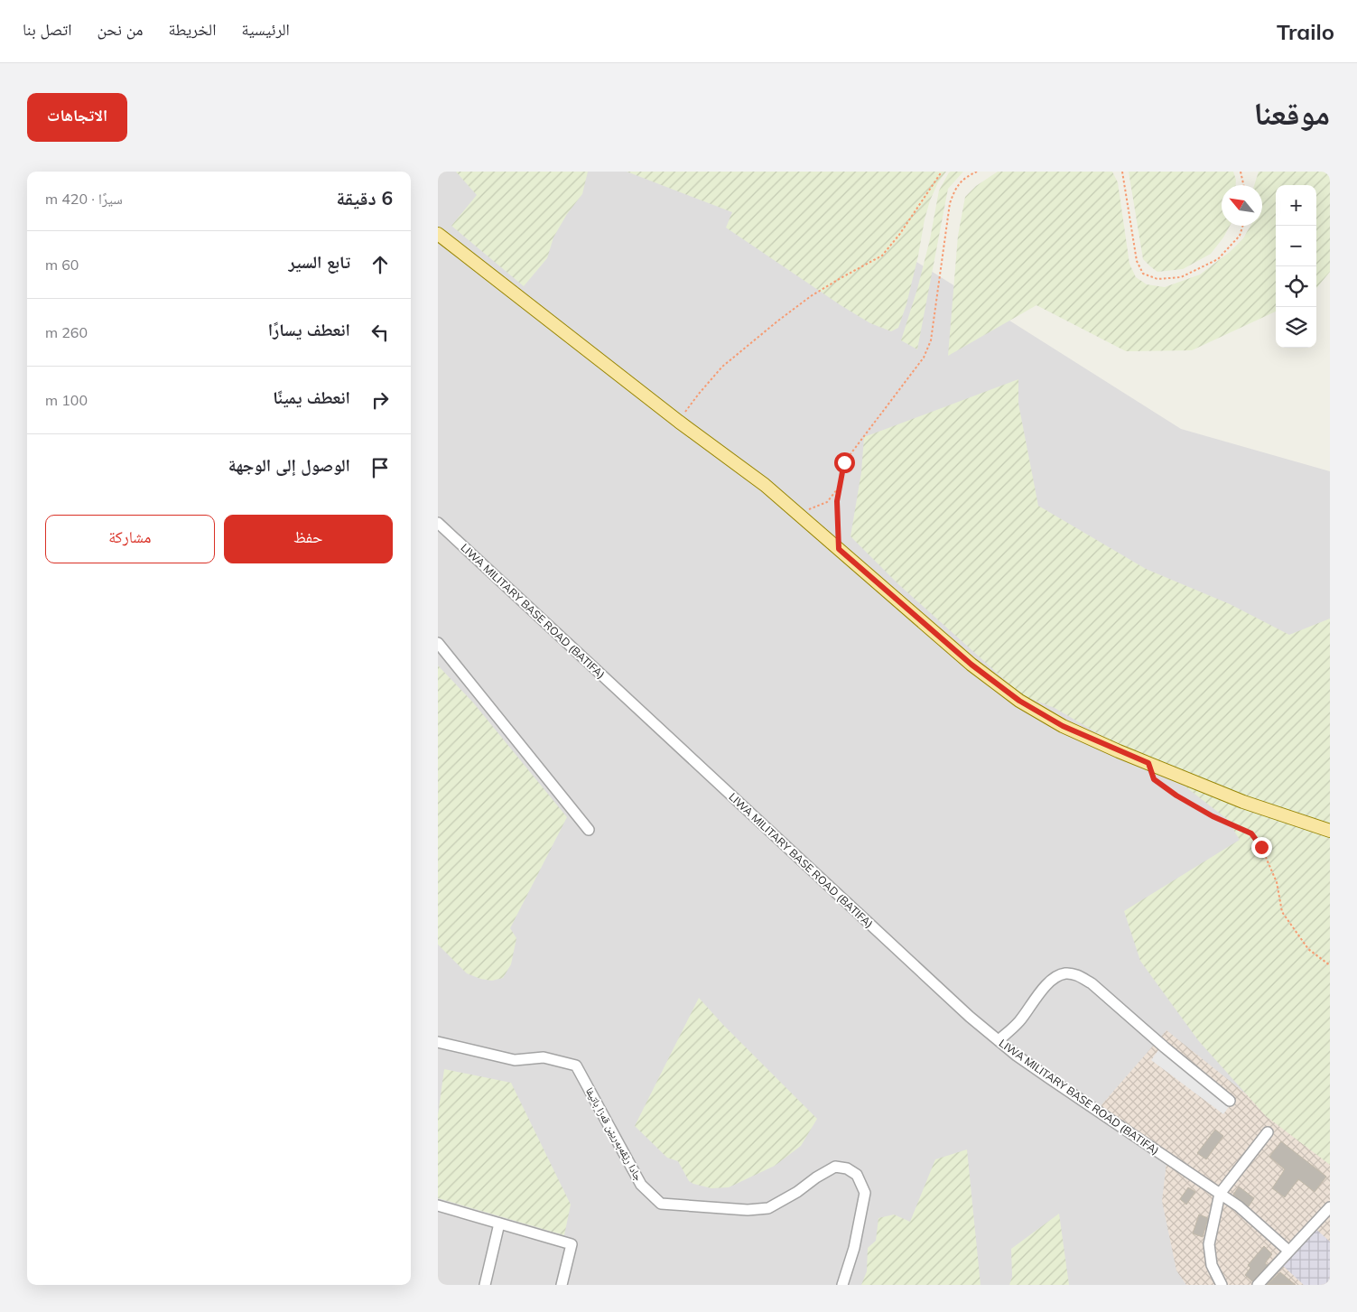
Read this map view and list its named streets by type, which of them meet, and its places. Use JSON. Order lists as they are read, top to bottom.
{
  "streets": {
    "street": ["LIWA MILITARY BASE ROAD (BATIFA)", "جادا رێڤه‌به‌ريێن قه‌زا باتيفا"]
  },
  "north": "top left",
  "page": {
    "header": "Trailo",
    "nav": [
      "الرئيسية",
      "الخريطة",
      "من نحن",
      "اتصل بنا"
    ],
    "title": "موقعنا",
    "buttons": [
      "الاتجاهات",
      ["حفظ", "مشاركة"]
    ],
    "heading": ["6 دقيقة", "سيرًا · 420 m"],
    "map_buttons": ["+", "−"],
    "list": [
      ["تابع السير", "60 m"],
      ["انعطف يسارًا", "260 m"],
      ["انعطف يمينًا", "100 m"],
      "الوصول إلى الوجهة"
    ]
  }
}
